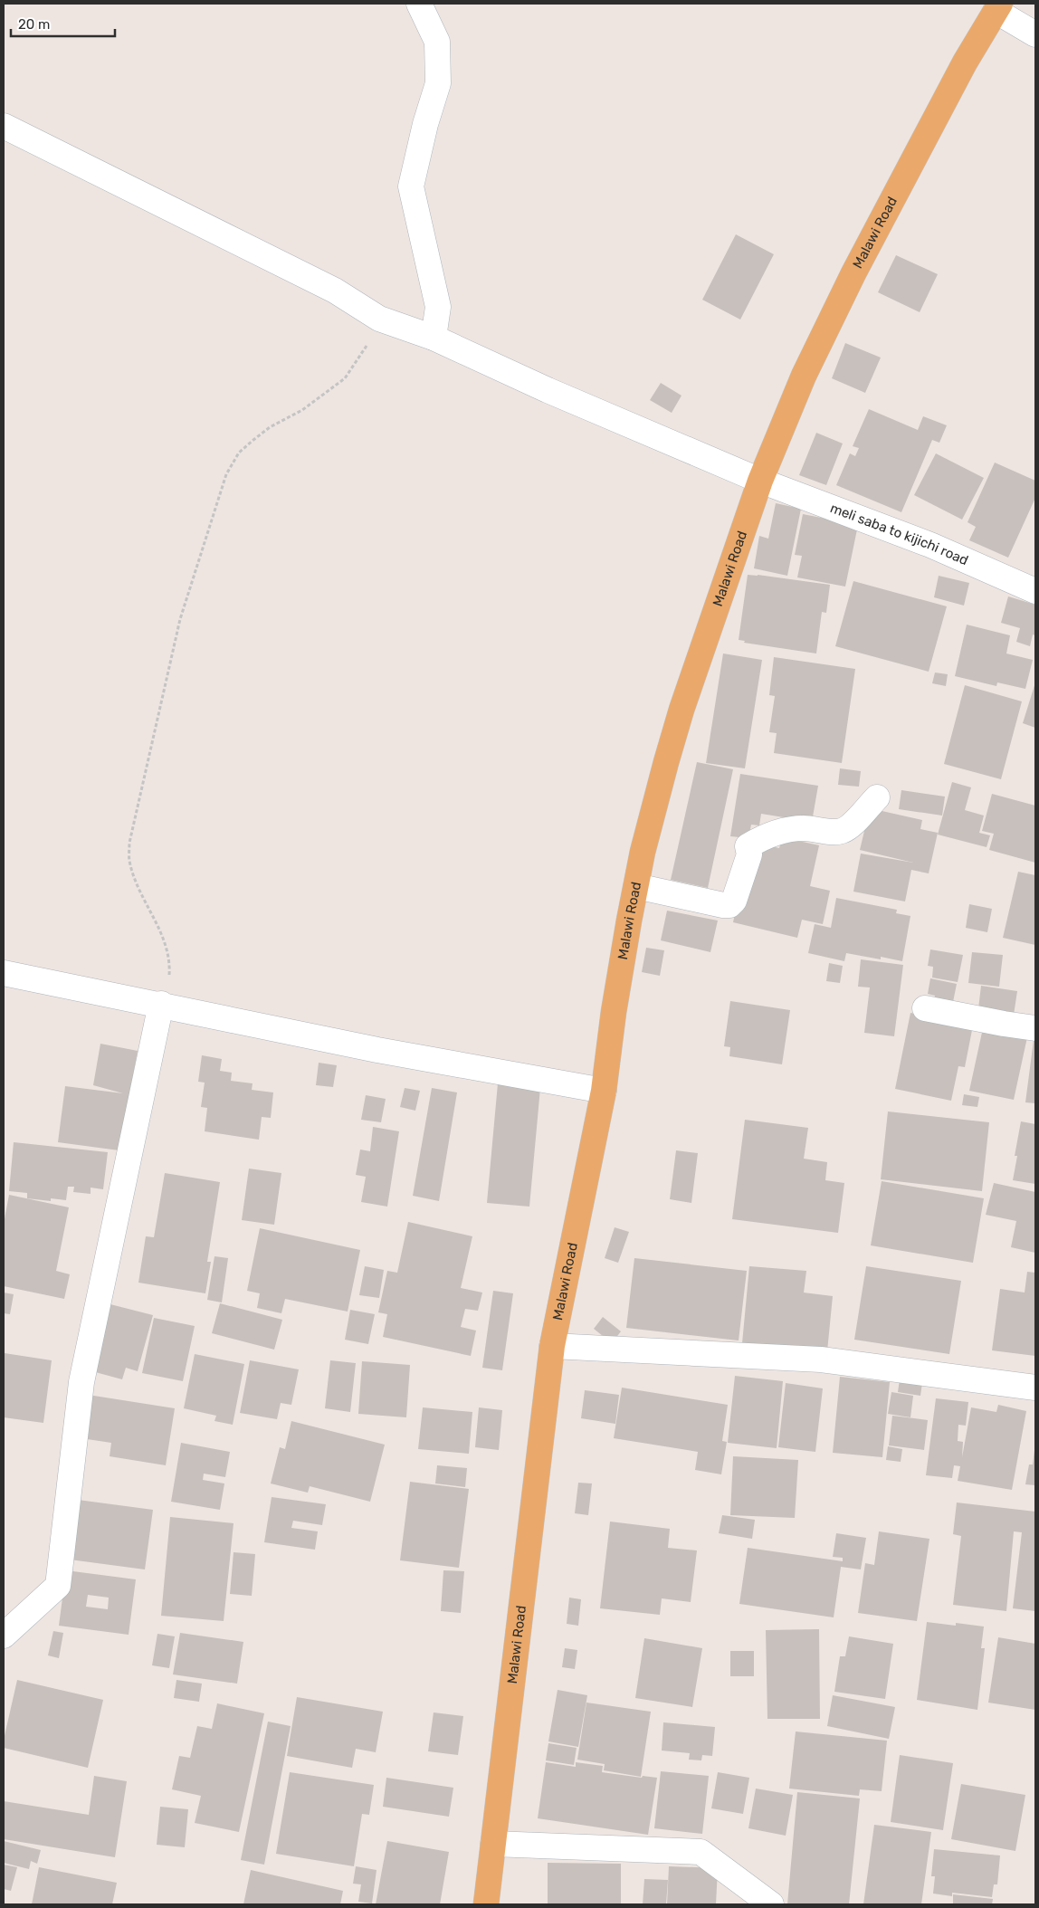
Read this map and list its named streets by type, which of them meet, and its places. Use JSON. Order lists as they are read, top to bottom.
{
  "streets": {
    "main road": ["Malawi Road"],
    "street": ["meli saba to kijichi road"]
  },
  "crossings": [
    ["Malawi Road", "meli saba to kijichi road"]
  ],
  "scale_bar": "20 m"
}
